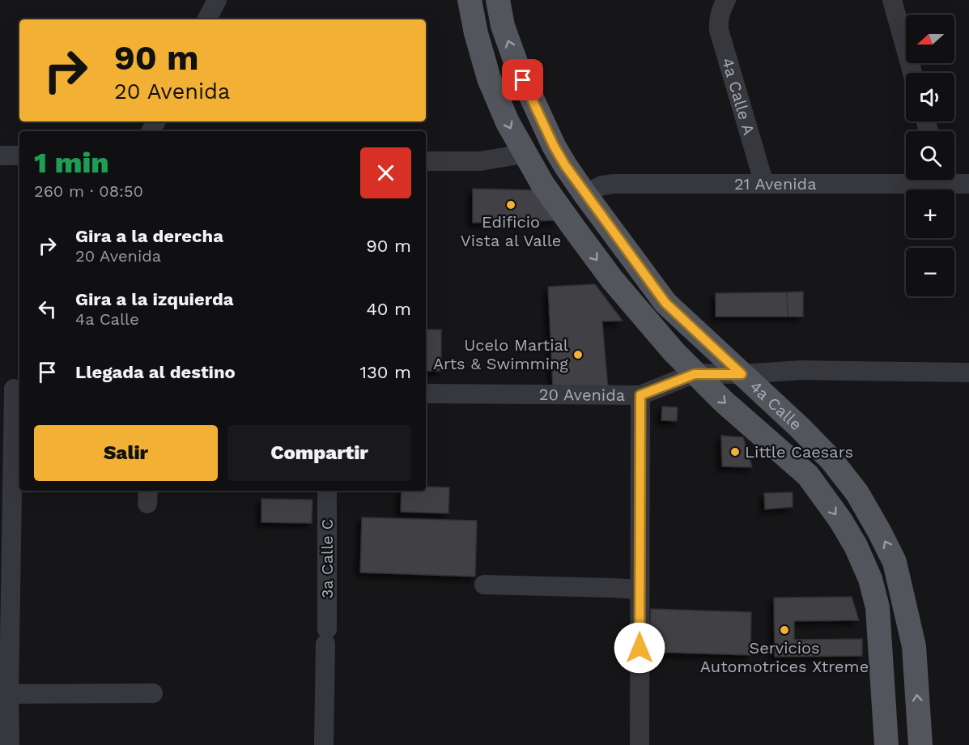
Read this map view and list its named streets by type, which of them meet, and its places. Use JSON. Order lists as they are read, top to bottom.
{
  "streets": {
    "main road": ["4a Calle"],
    "street": [
      "4a Calle A",
      "21 Avenida",
      "20 Avenida",
      "3a Calle C"
    ]
  },
  "crossings": [
    ["4a Calle A", "21 Avenida"],
    ["21 Avenida", "4a Calle"],
    ["20 Avenida", "4a Calle"]
  ],
  "places": [
    "Edificio Vista al Valle",
    "Ucelo Martial Arts & Swimming",
    "Little Caesars",
    "Servicios Automotrices Xtreme"
  ],
  "north": "left",
  "page": {
    "map_buttons": ["+", "−"],
    "turn": ["90 m", "20 Avenida"],
    "heading": ["1 min", "260 m · 08:50"],
    "list": [
      {
        "name": "Gira a la derecha",
        "note": "20 Avenida",
        "value": "90 m"
      },
      {
        "name": "Gira a la izquierda",
        "note": "4a Calle",
        "value": "40 m"
      },
      {
        "name": "Llegada al destino",
        "value": "130 m"
      }
    ],
    "buttons": ["Salir", "Compartir"]
  }
}
